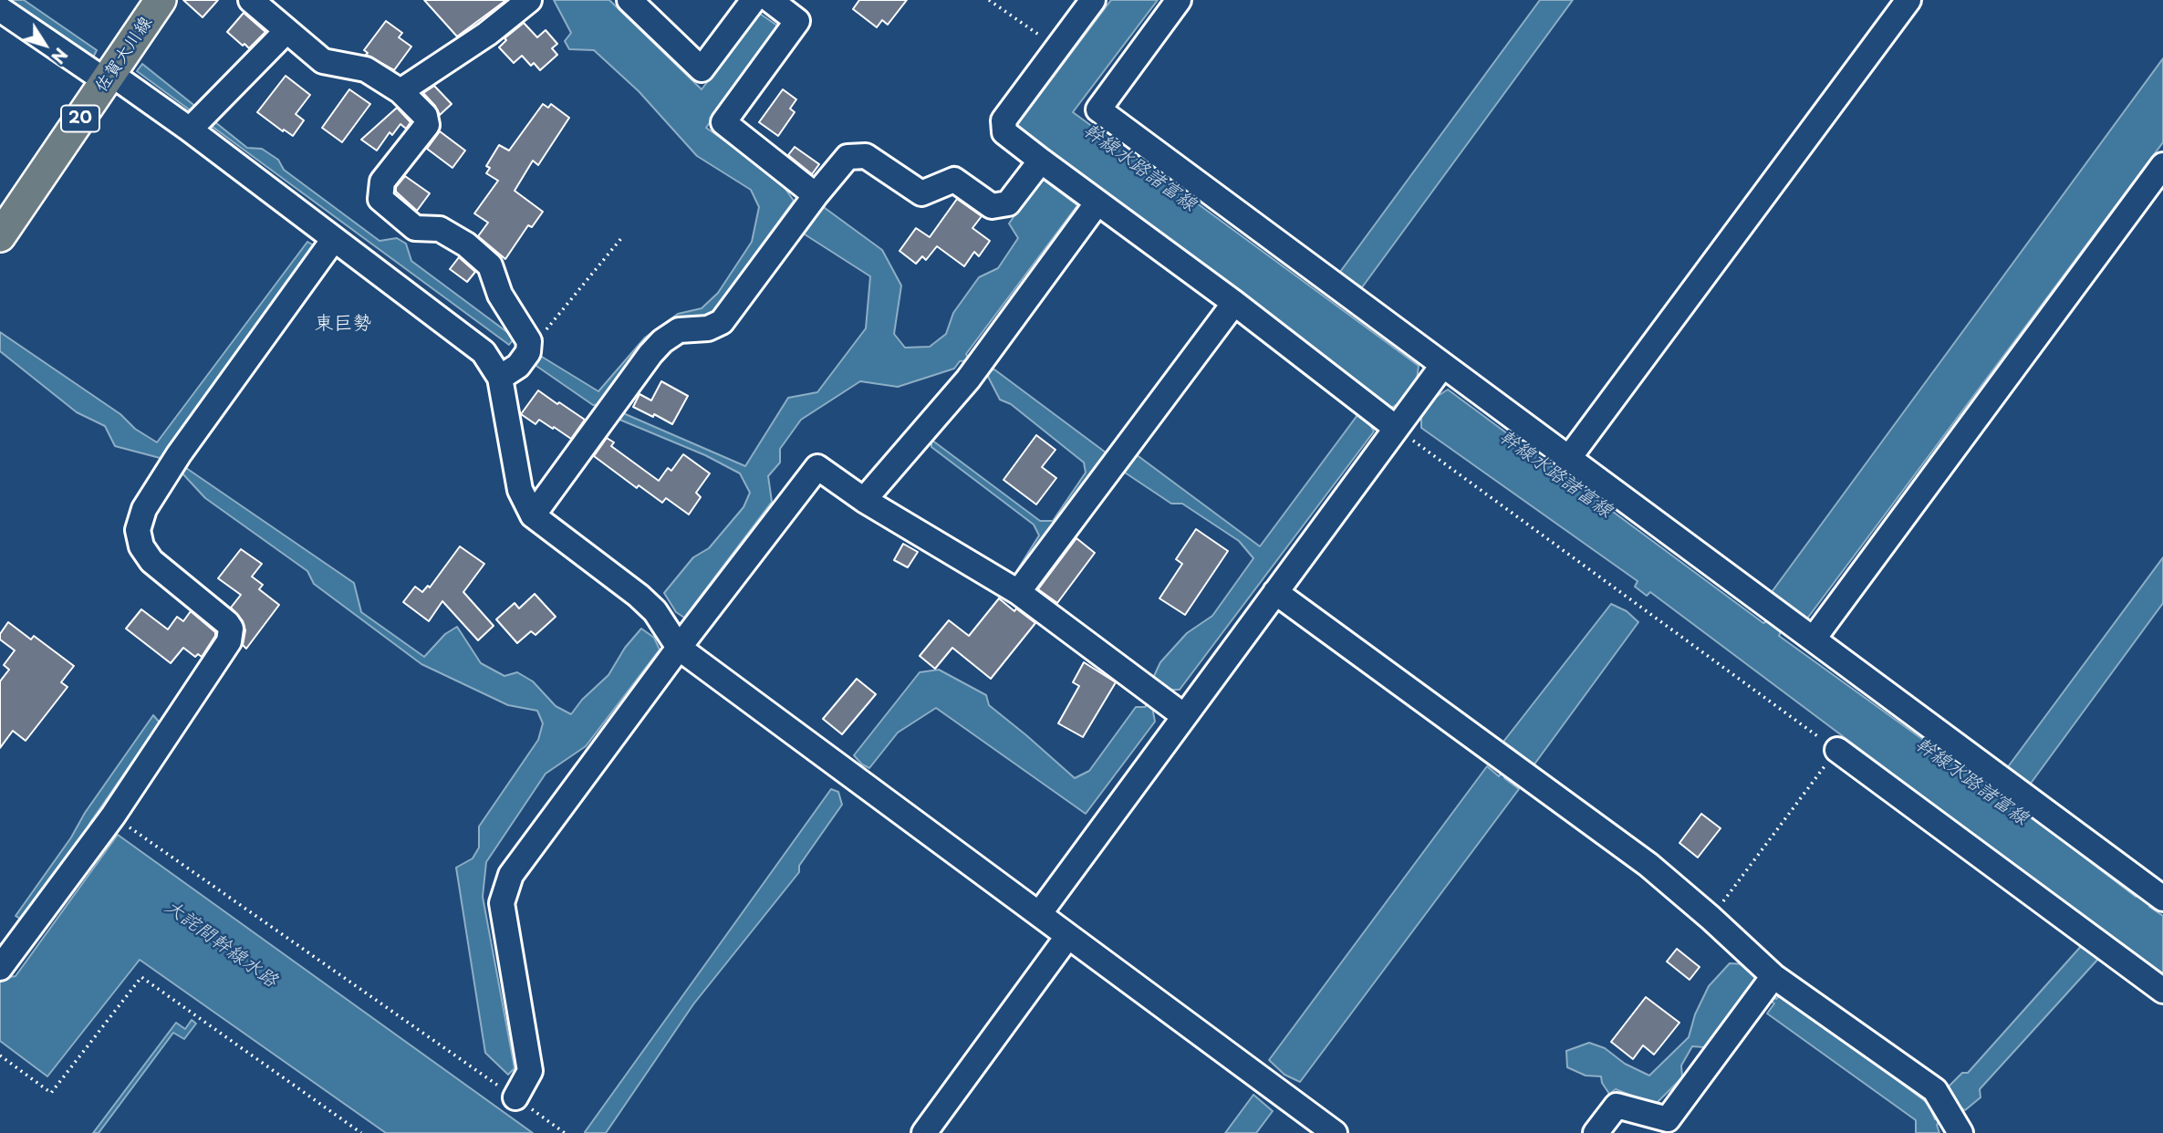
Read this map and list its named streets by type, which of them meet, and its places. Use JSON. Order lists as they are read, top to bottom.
{
  "streets": {
    "main road": ["佐賀大川線", "20"]
  },
  "districts": ["東巨勢"],
  "water": ["幹線水路諸富線", "大詫間幹線水路"],
  "north": "bottom right"
}
